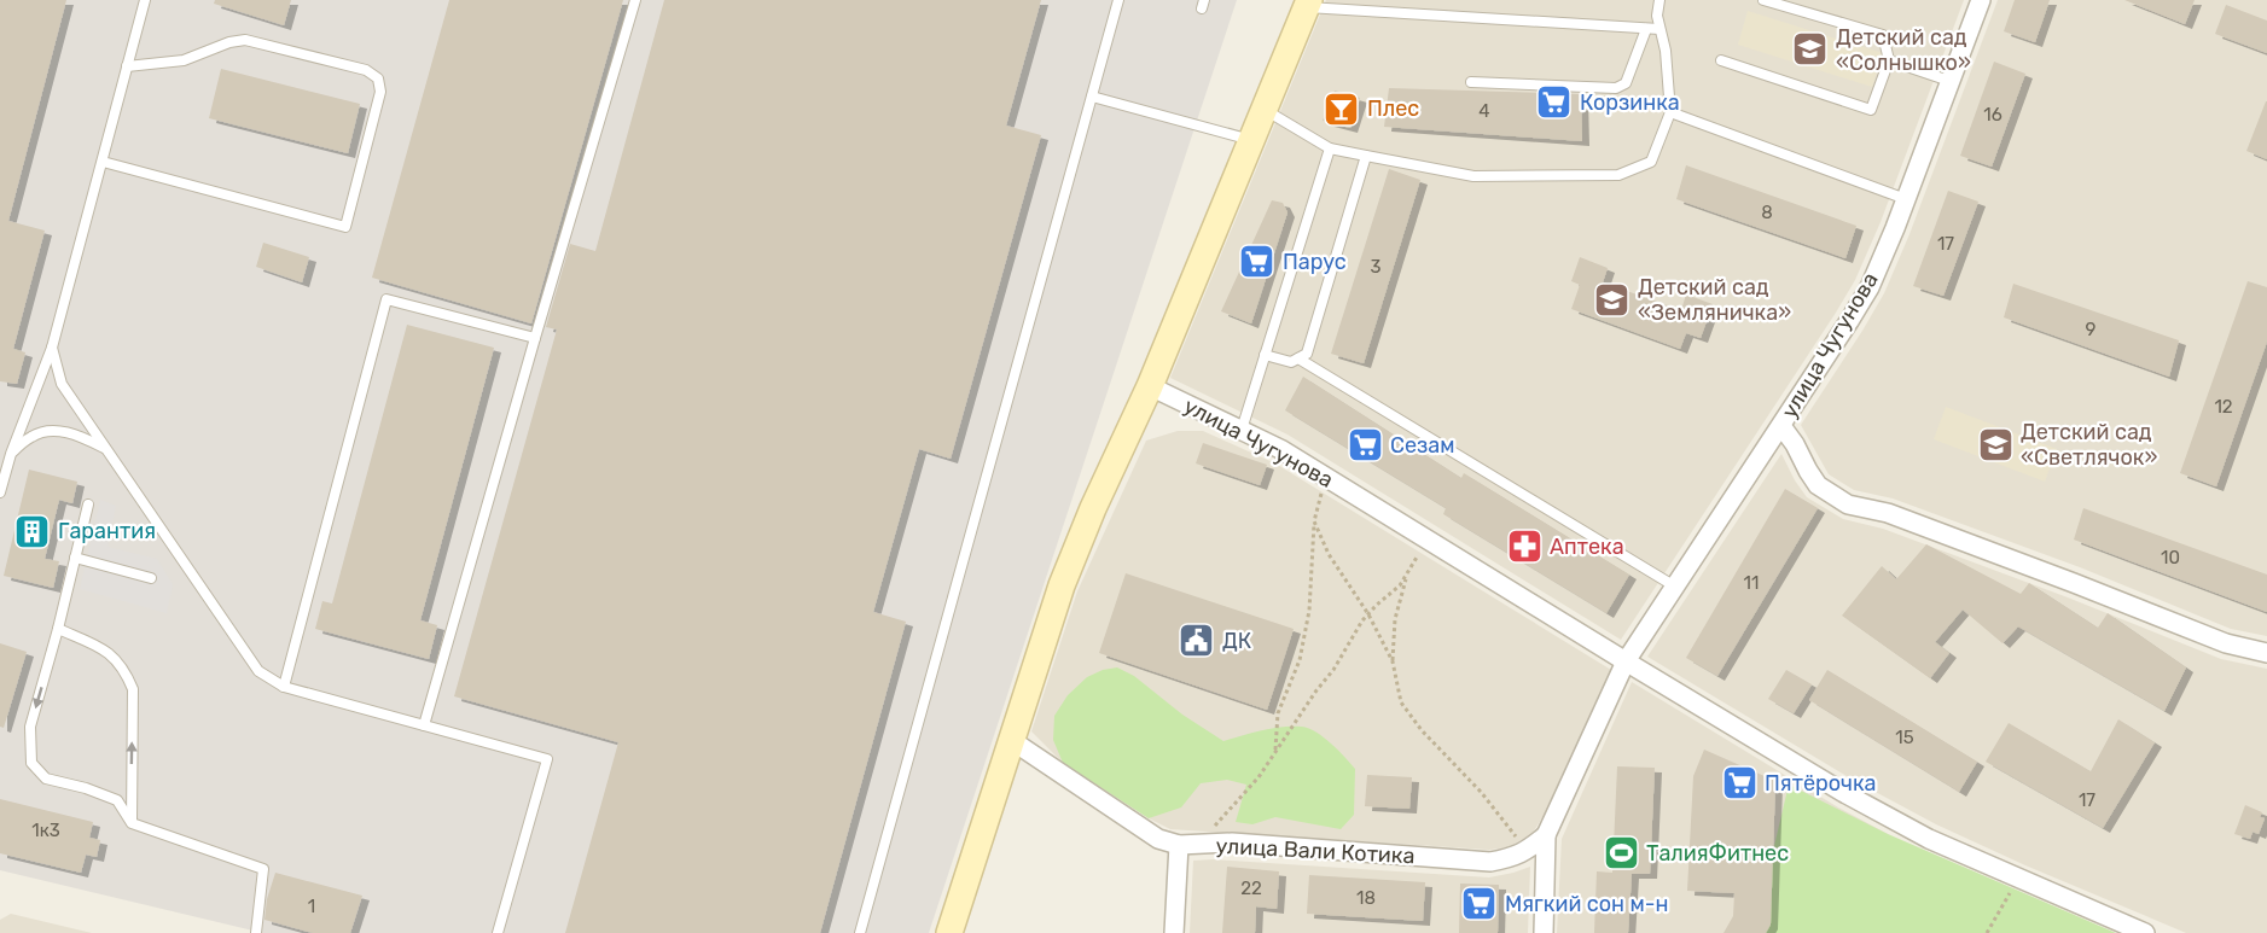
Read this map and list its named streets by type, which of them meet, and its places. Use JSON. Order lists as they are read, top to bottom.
{
  "streets": {
    "street": ["улица Чугунова", "улица Вали Котика"]
  },
  "crossings": [
    ["улица Чугунова", "улица Вали Котика"]
  ],
  "places": {
    "school or university": ["Детский сад «Солнышко»", "Детский сад «Земляничка»", "Детский сад «Светлячок»"],
    "supermarket": [
      "Корзинка",
      "Парус",
      "Сезам",
      "Пятёрочка",
      "Мягкий сон м-н"
    ],
    "bar": ["Плес"],
    "building": ["Гарантия"],
    "pharmacy": ["Аптека"],
    "public building": ["ДК"],
    "sports": ["ТалияФитнес"]
  },
  "house_numbers": [
    "4",
    "16",
    "8",
    "17",
    "3",
    "9",
    "12",
    "10",
    "11",
    "15",
    "17",
    "1к3",
    "22",
    "18",
    "1"
  ]
}
